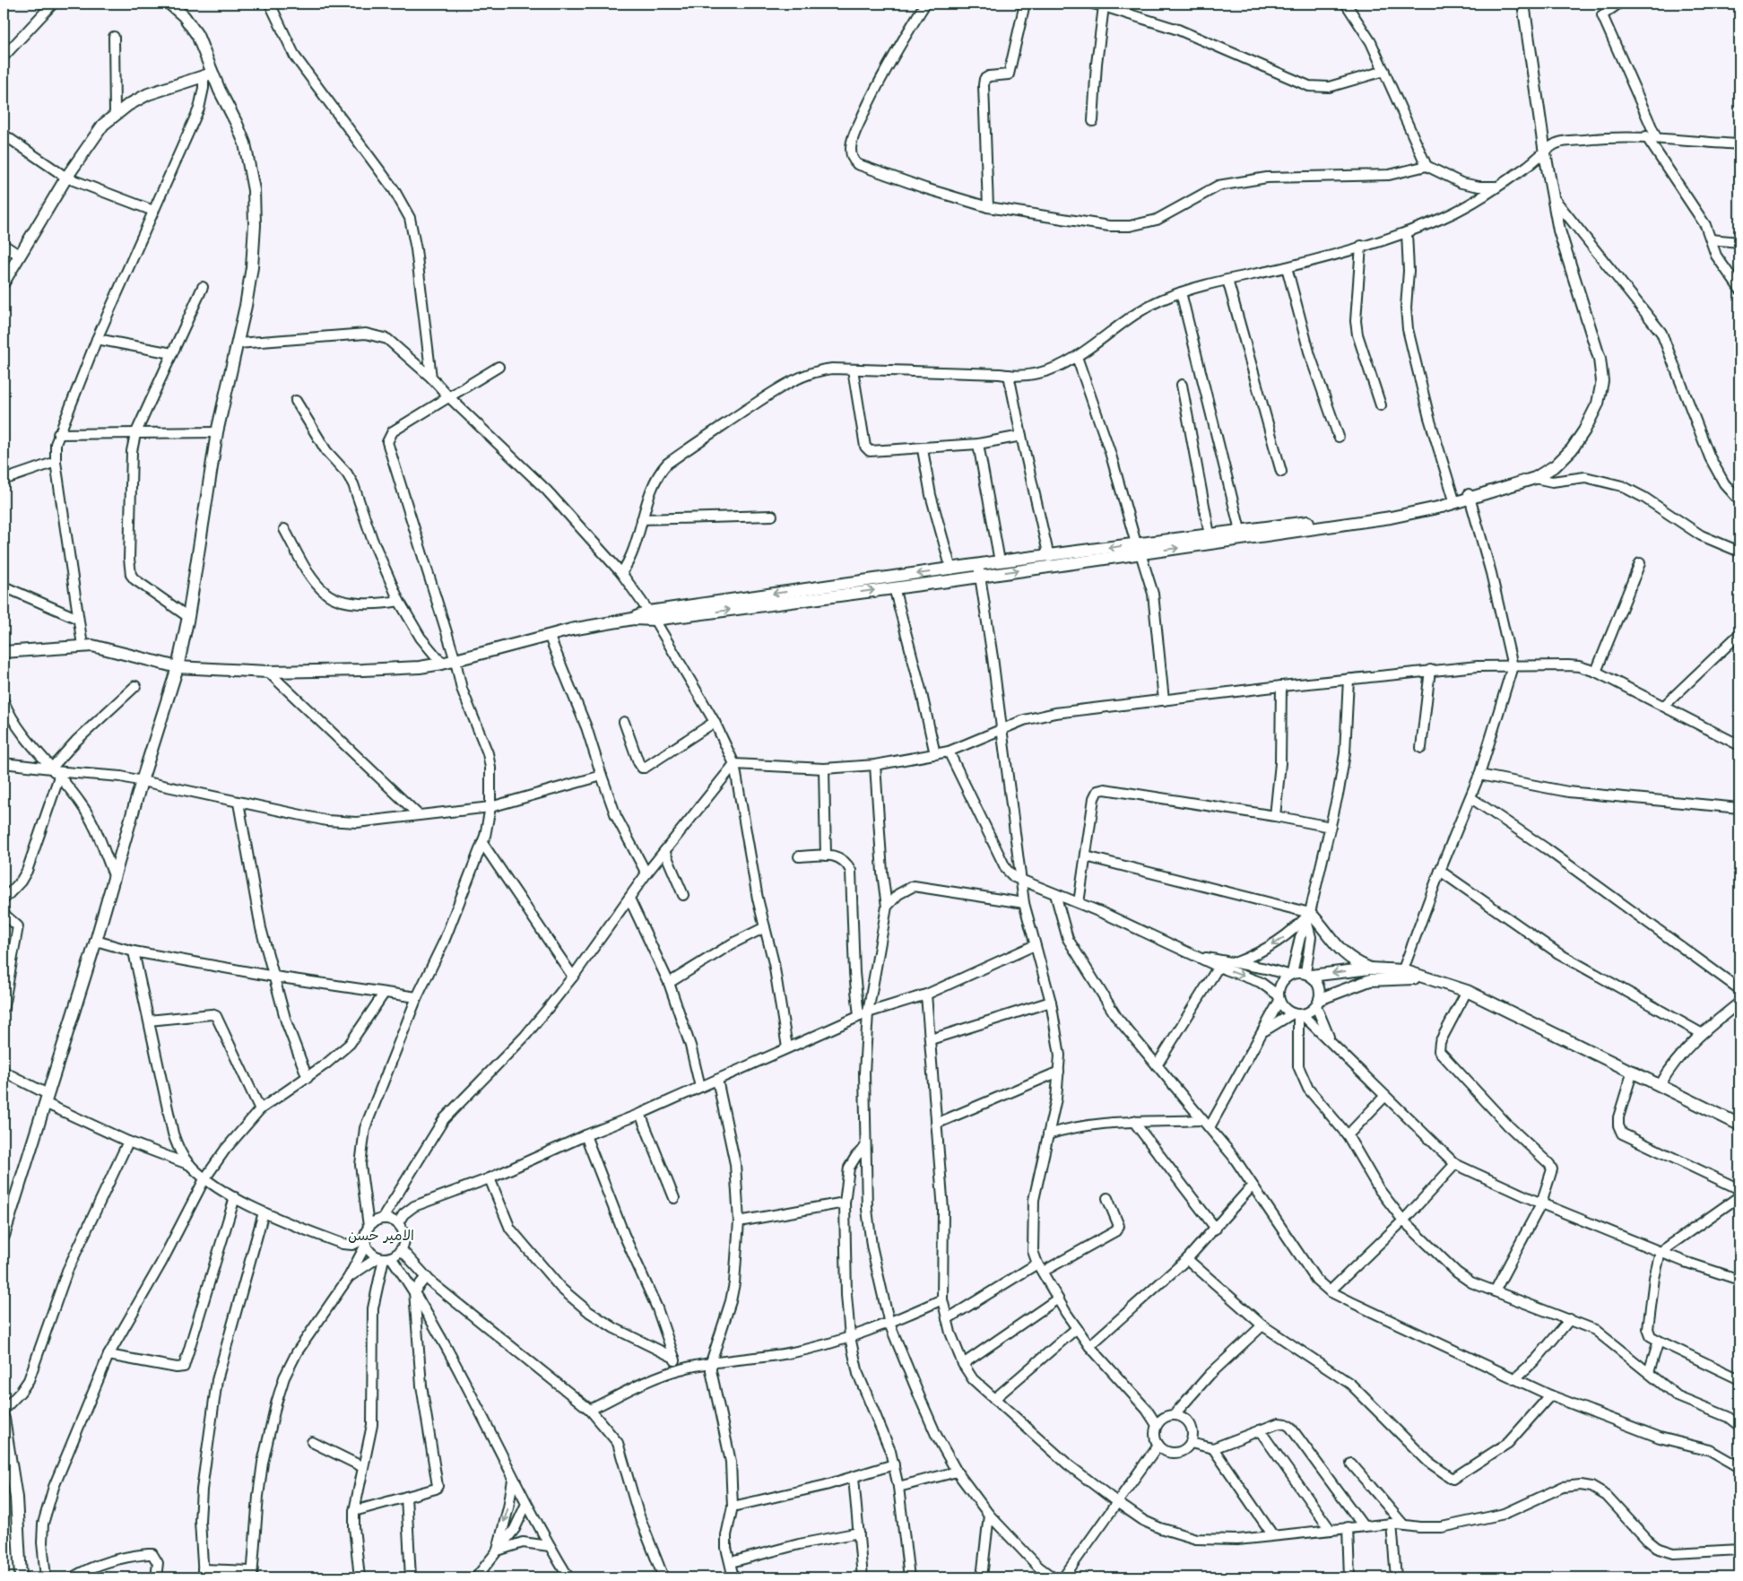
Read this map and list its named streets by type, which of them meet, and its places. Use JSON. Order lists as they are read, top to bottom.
{
  "districts": ["الامير حسن"]
}
